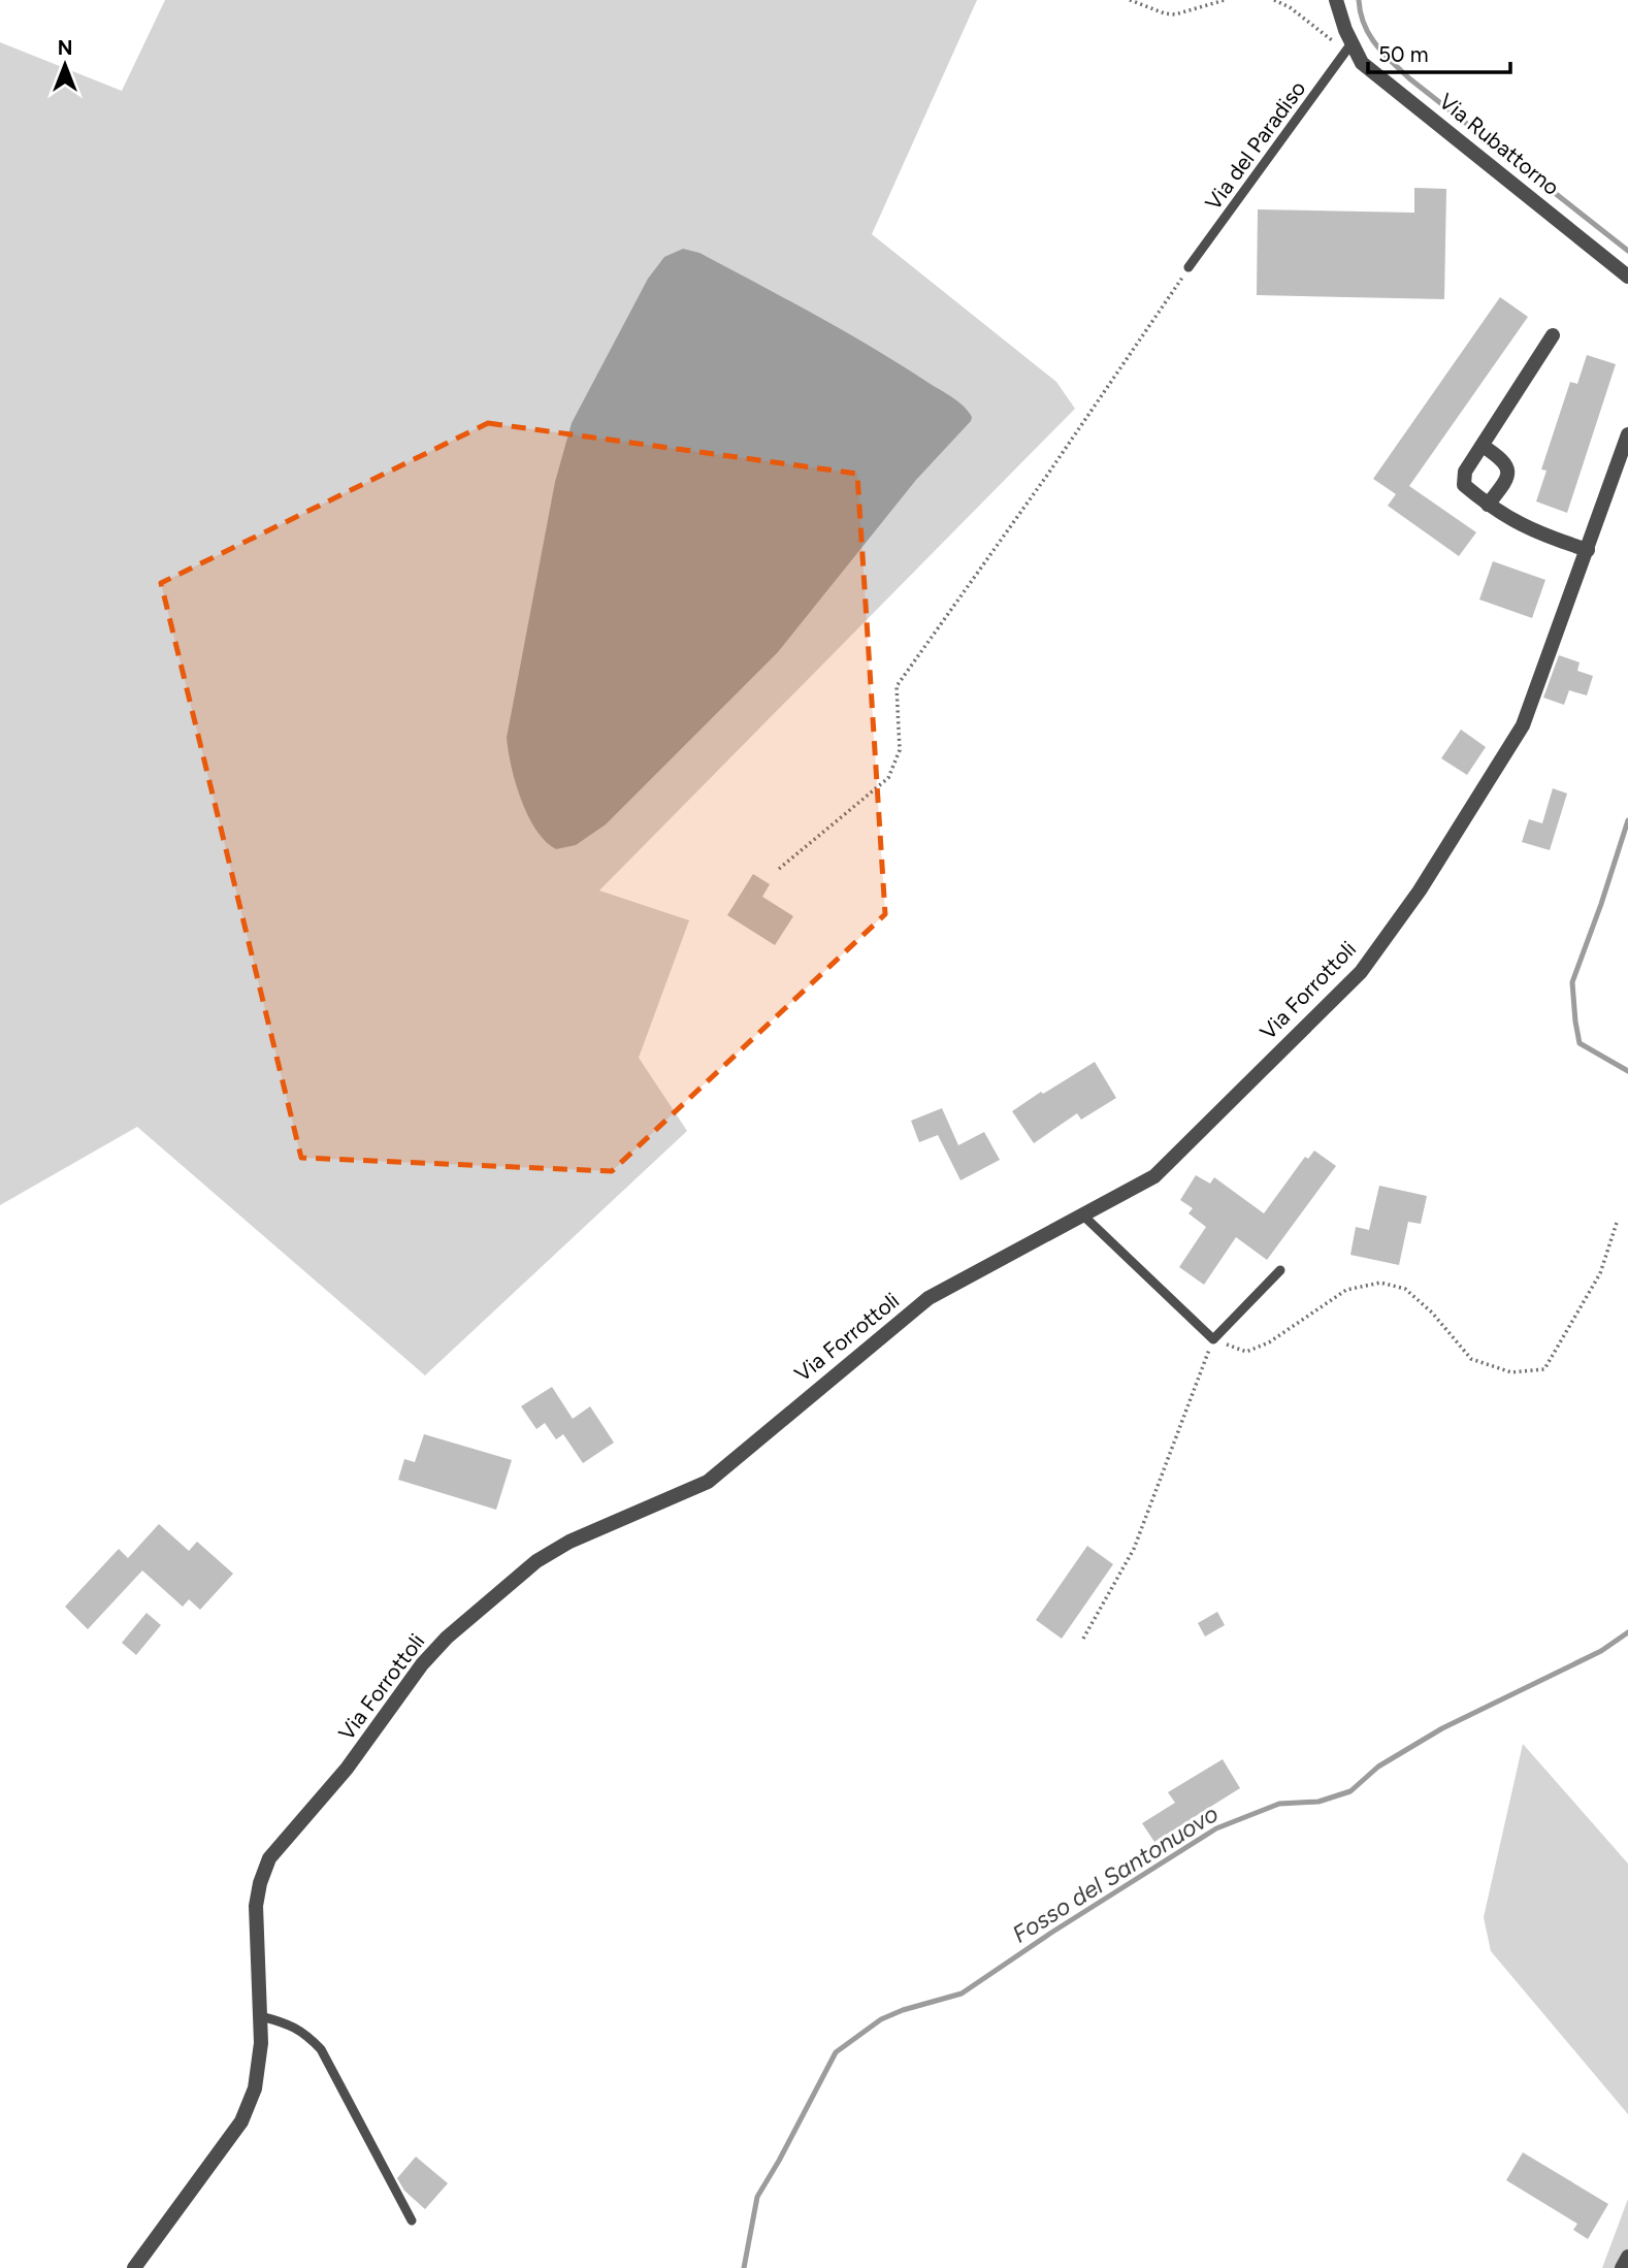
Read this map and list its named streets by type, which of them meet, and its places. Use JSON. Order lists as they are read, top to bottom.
{
  "streets": {
    "street": ["Via Rubattorno", "Via Forrottoli"],
    "lane": ["Via del Paradiso"]
  },
  "crossings": [
    ["Via Rubattorno", "Via del Paradiso"]
  ],
  "water": ["Fosso del Santonuovo"],
  "scale_bar": "50 m",
  "north": "top"
}
